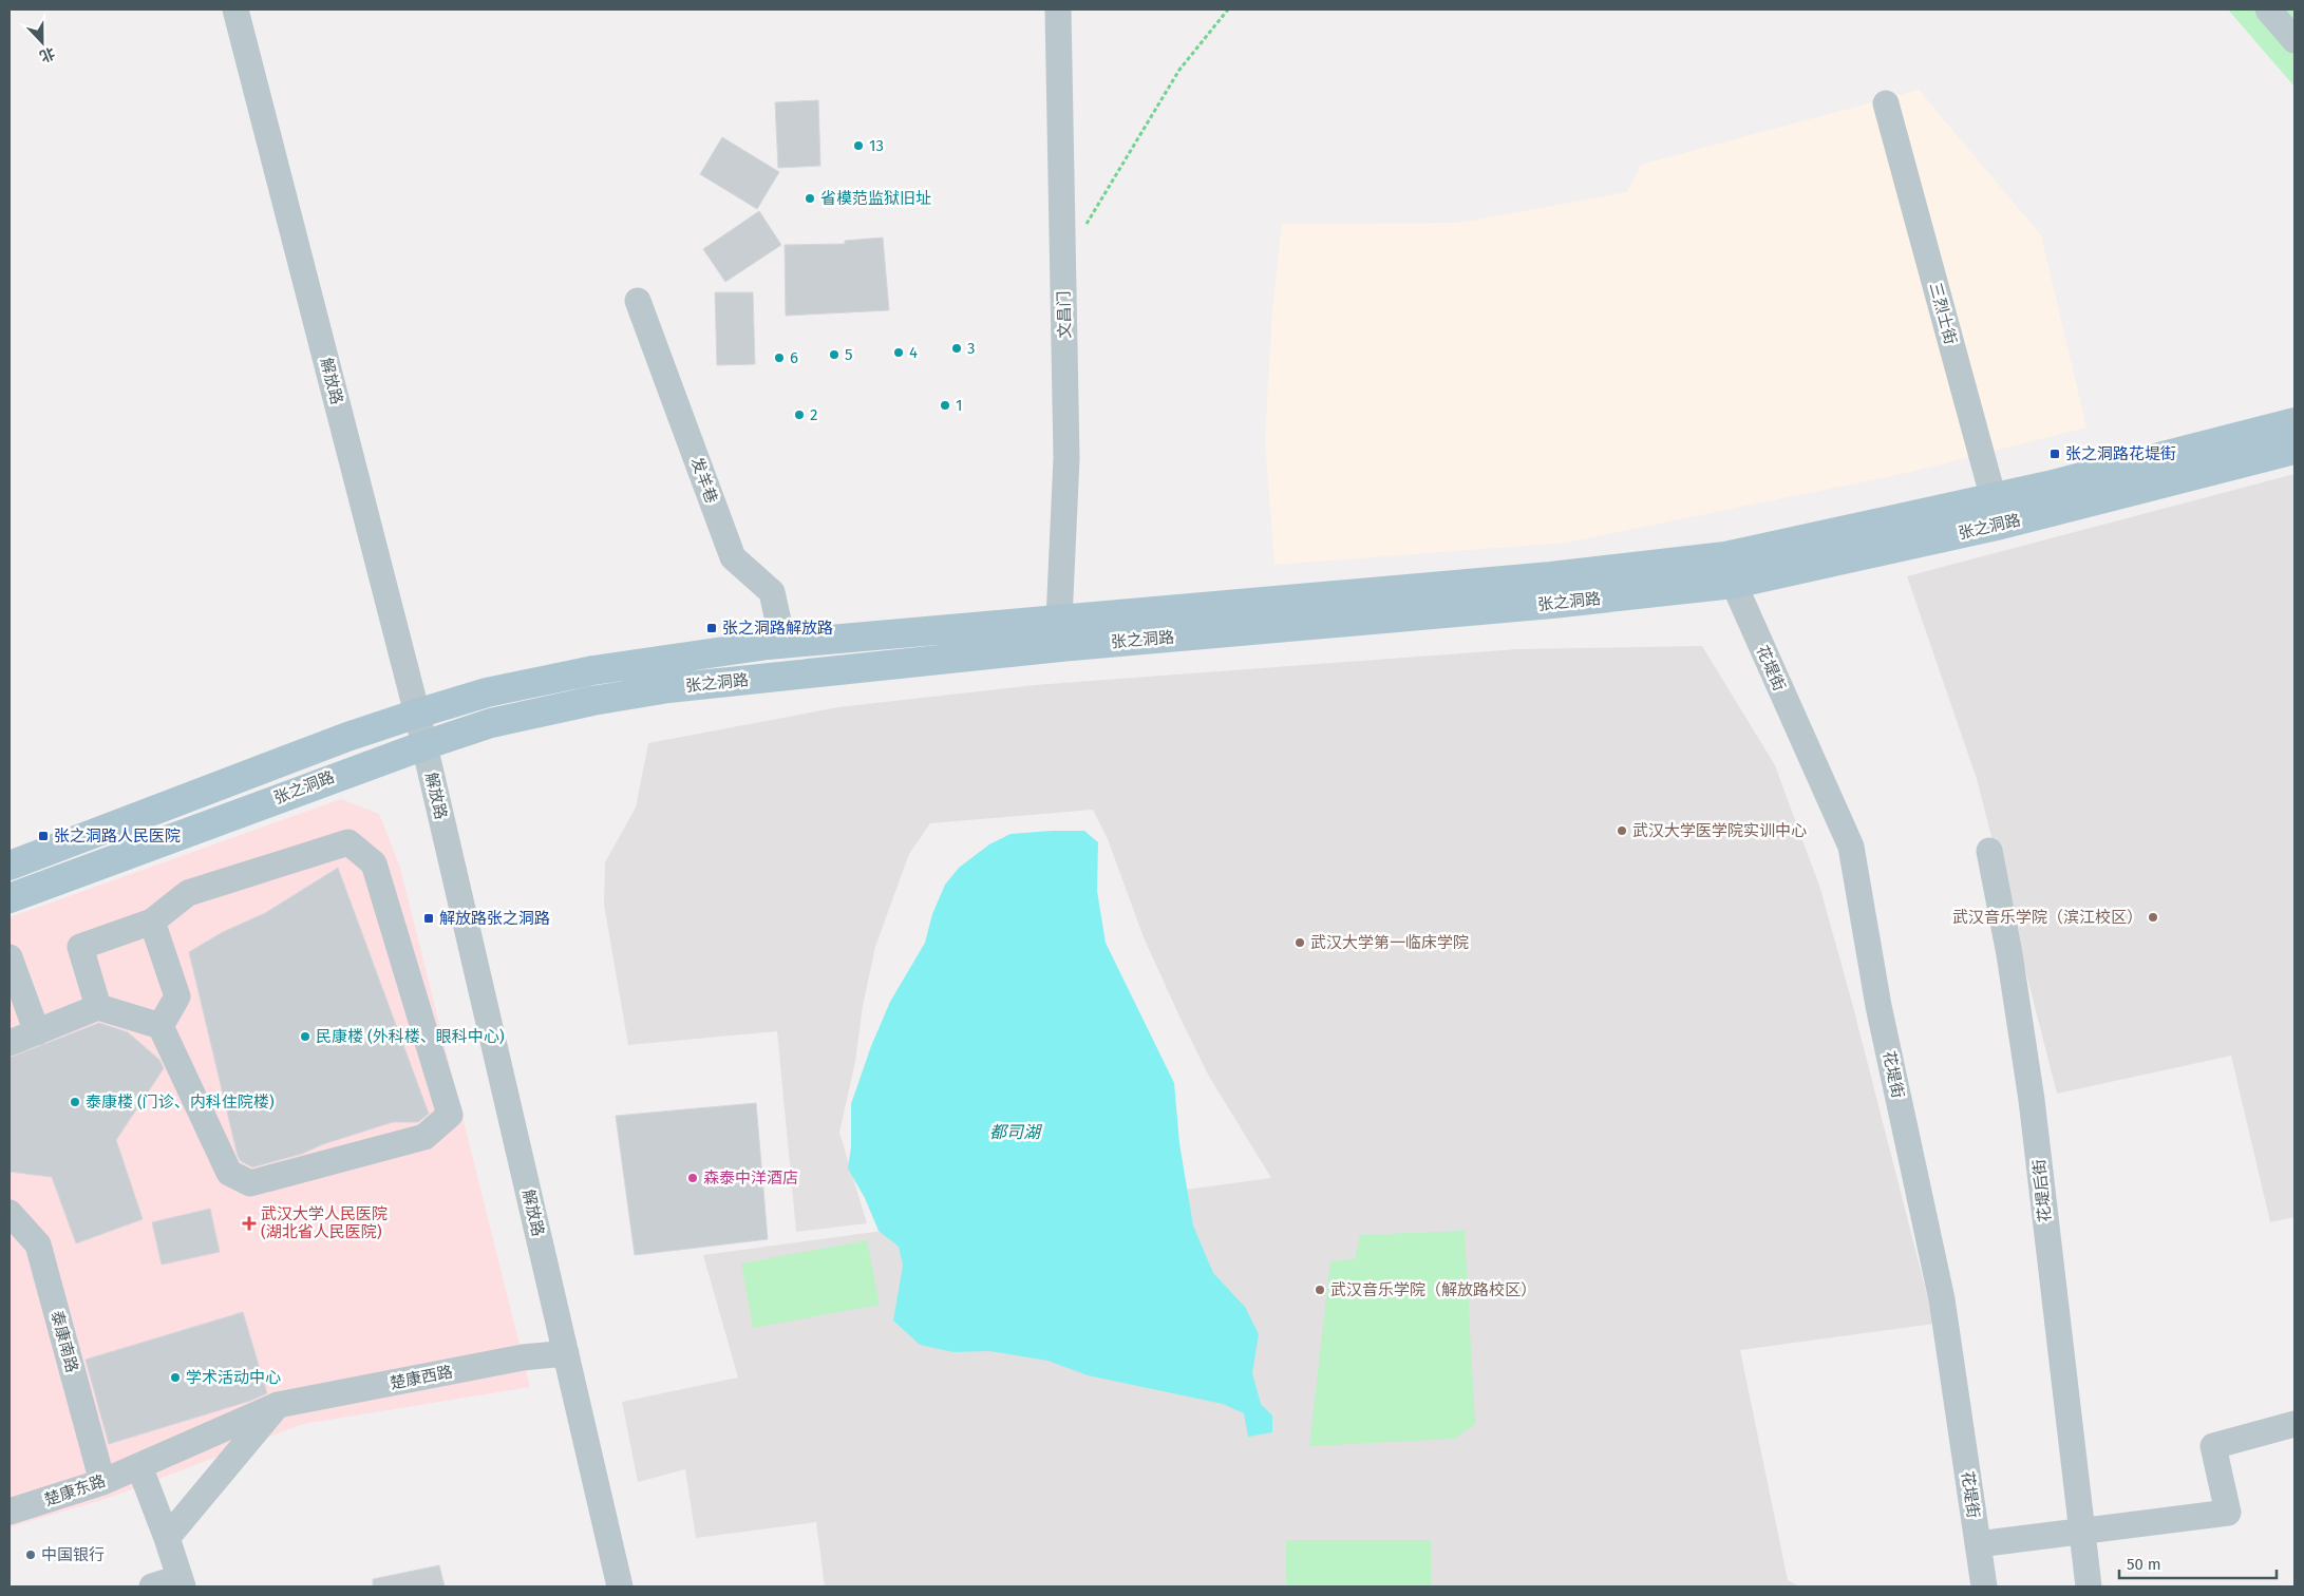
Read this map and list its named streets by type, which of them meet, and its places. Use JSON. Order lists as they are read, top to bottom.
{
  "streets": {
    "main road": ["张之洞路"],
    "street": [
      "三烈士街",
      "文昌门",
      "解放路",
      "发羊巷",
      "花堤街",
      "花堤后街",
      "泰康南路",
      "楚康西路",
      "楚康东路"
    ]
  },
  "crossings": [
    ["三烈士街", "张之洞路"],
    ["文昌门", "张之洞路"],
    ["解放路", "张之洞路"],
    ["解放路", "楚康西路"],
    ["发羊巷", "张之洞路"],
    ["张之洞路", "花堤街"],
    ["泰康南路", "楚康东路"],
    ["楚康西路", "楚康东路"]
  ],
  "water": ["都司湖"],
  "places": {
    "other": [
      "13",
      "省模范监狱旧址",
      "3",
      "4",
      "5",
      "6",
      "1",
      "2",
      "武汉大学医学院实训中心",
      "武汉音乐学院（滨江校区）",
      "武汉大学第一临床学院",
      "民康楼 (外科楼、眼科中心)",
      "泰康楼 (门诊、内科住院楼)",
      "森泰中洋酒店",
      "武汉音乐学院（解放路校区）",
      "学术活动中心",
      "中国银行"
    ],
    "transit": [
      "张之洞路花堤街",
      "张之洞路解放路",
      "张之洞路人民医院",
      "解放路张之洞路"
    ],
    "health": ["武汉大学人民医院 (湖北省人民医院)"]
  },
  "scale_bar": "50 m",
  "north": "bottom"
}
